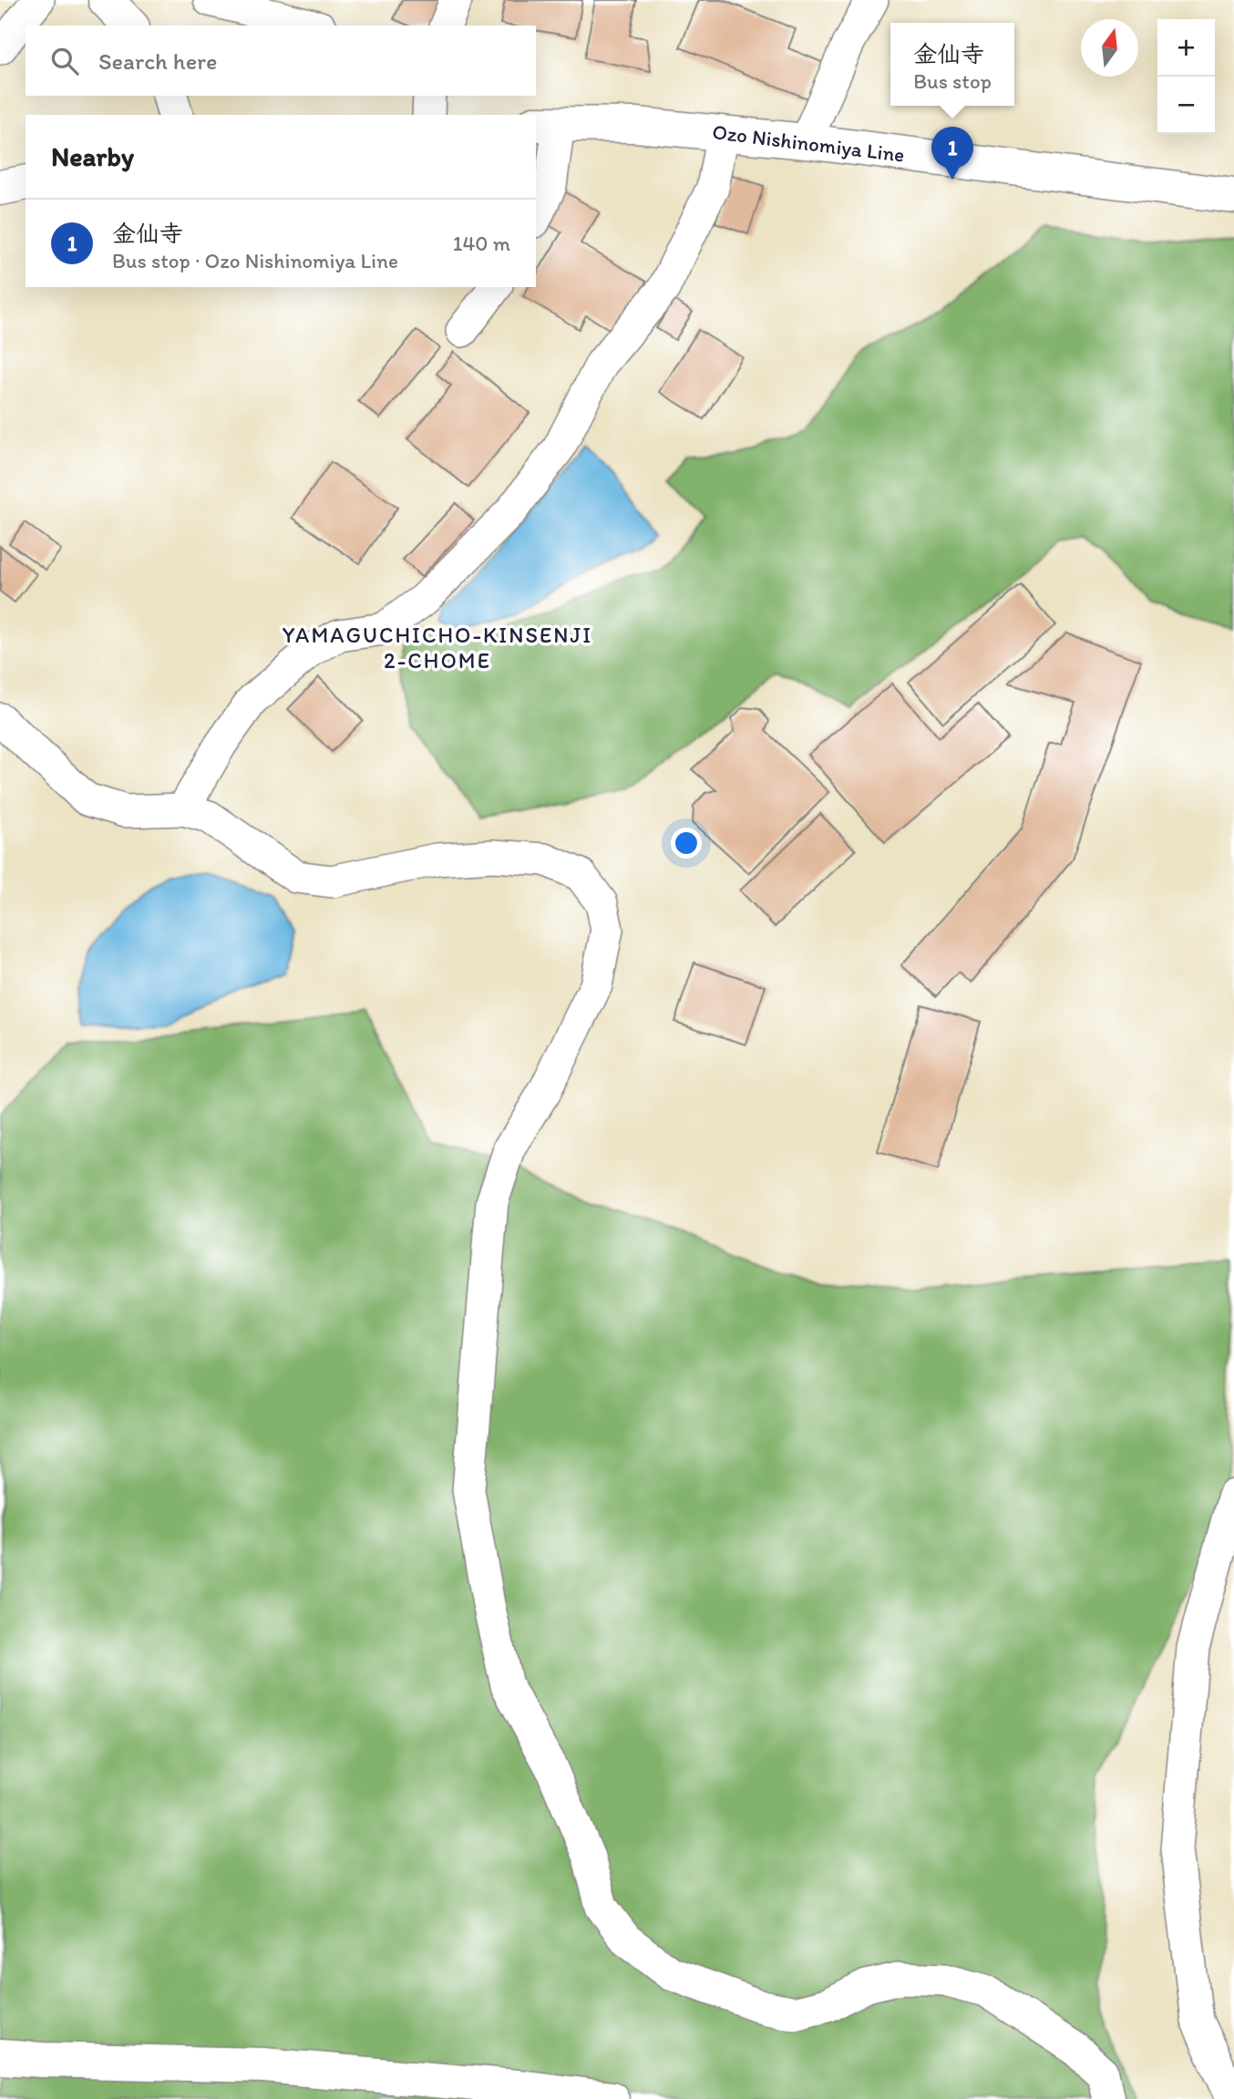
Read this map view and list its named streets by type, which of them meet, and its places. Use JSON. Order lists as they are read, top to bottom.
{
  "streets": {
    "main road": ["Ozo Nishinomiya Line"]
  },
  "districts": ["YAMAGUCHICHO-KINSENJI 2-CHOME"],
  "north": "top",
  "page": {
    "map_buttons": ["+", "−"],
    "popup": ["金仙寺", "Bus stop"],
    "search": "Search here",
    "heading": "Nearby",
    "pins": "1",
    "list": [
      {
        "mark": "1",
        "name": "金仙寺",
        "note": "Bus stop · Ozo Nishinomiya Line",
        "value": "140 m"
      }
    ]
  }
}
